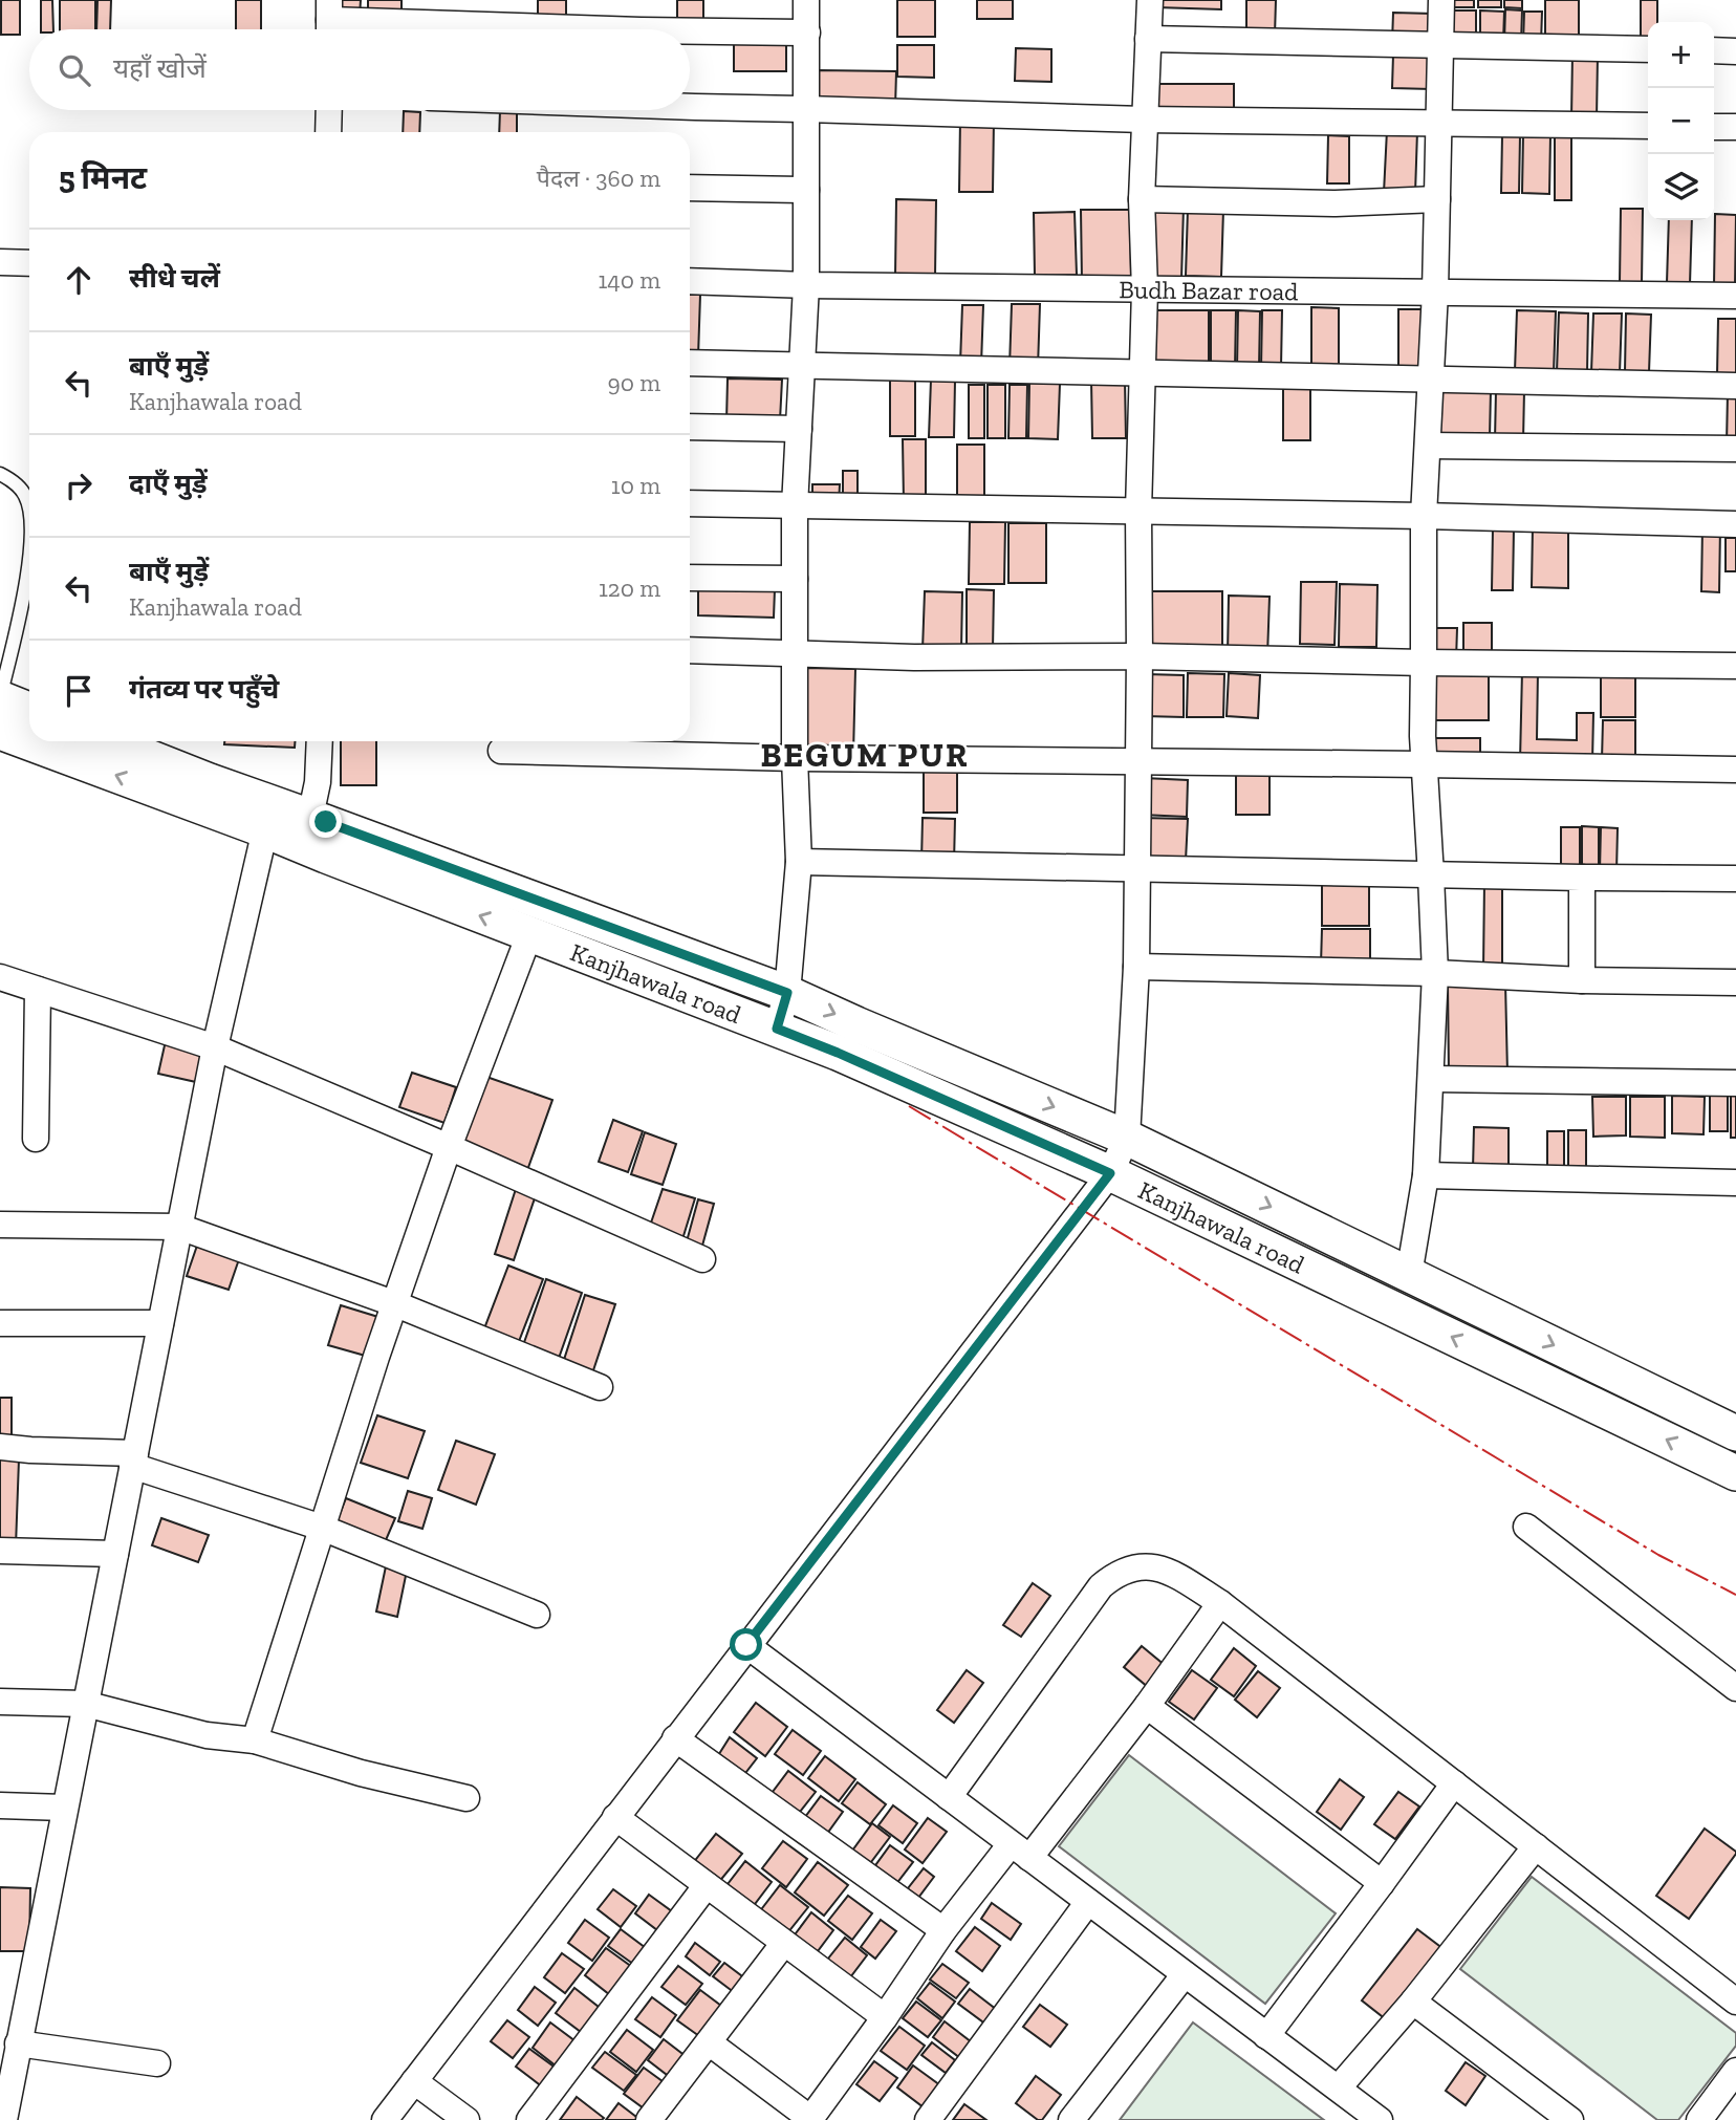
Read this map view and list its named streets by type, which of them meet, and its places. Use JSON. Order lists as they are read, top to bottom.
{
  "streets": {
    "main road": ["Kanjhawala road"],
    "street": ["Budh Bazar road"]
  },
  "districts": ["BEGUM PUR"],
  "page": {
    "map_buttons": ["+", "−"],
    "search": "यहाँ खोजें",
    "heading": ["5 मिनट", "पैदल · 360 m"],
    "list": [
      ["सीधे चलें", "140 m"],
      ["बाएँ मुड़ें", "Kanjhawala road", "90 m"],
      ["दाएँ मुड़ें", "10 m"],
      ["बाएँ मुड़ें", "Kanjhawala road", "120 m"],
      "गंतव्य पर पहुँचे"
    ]
  }
}
